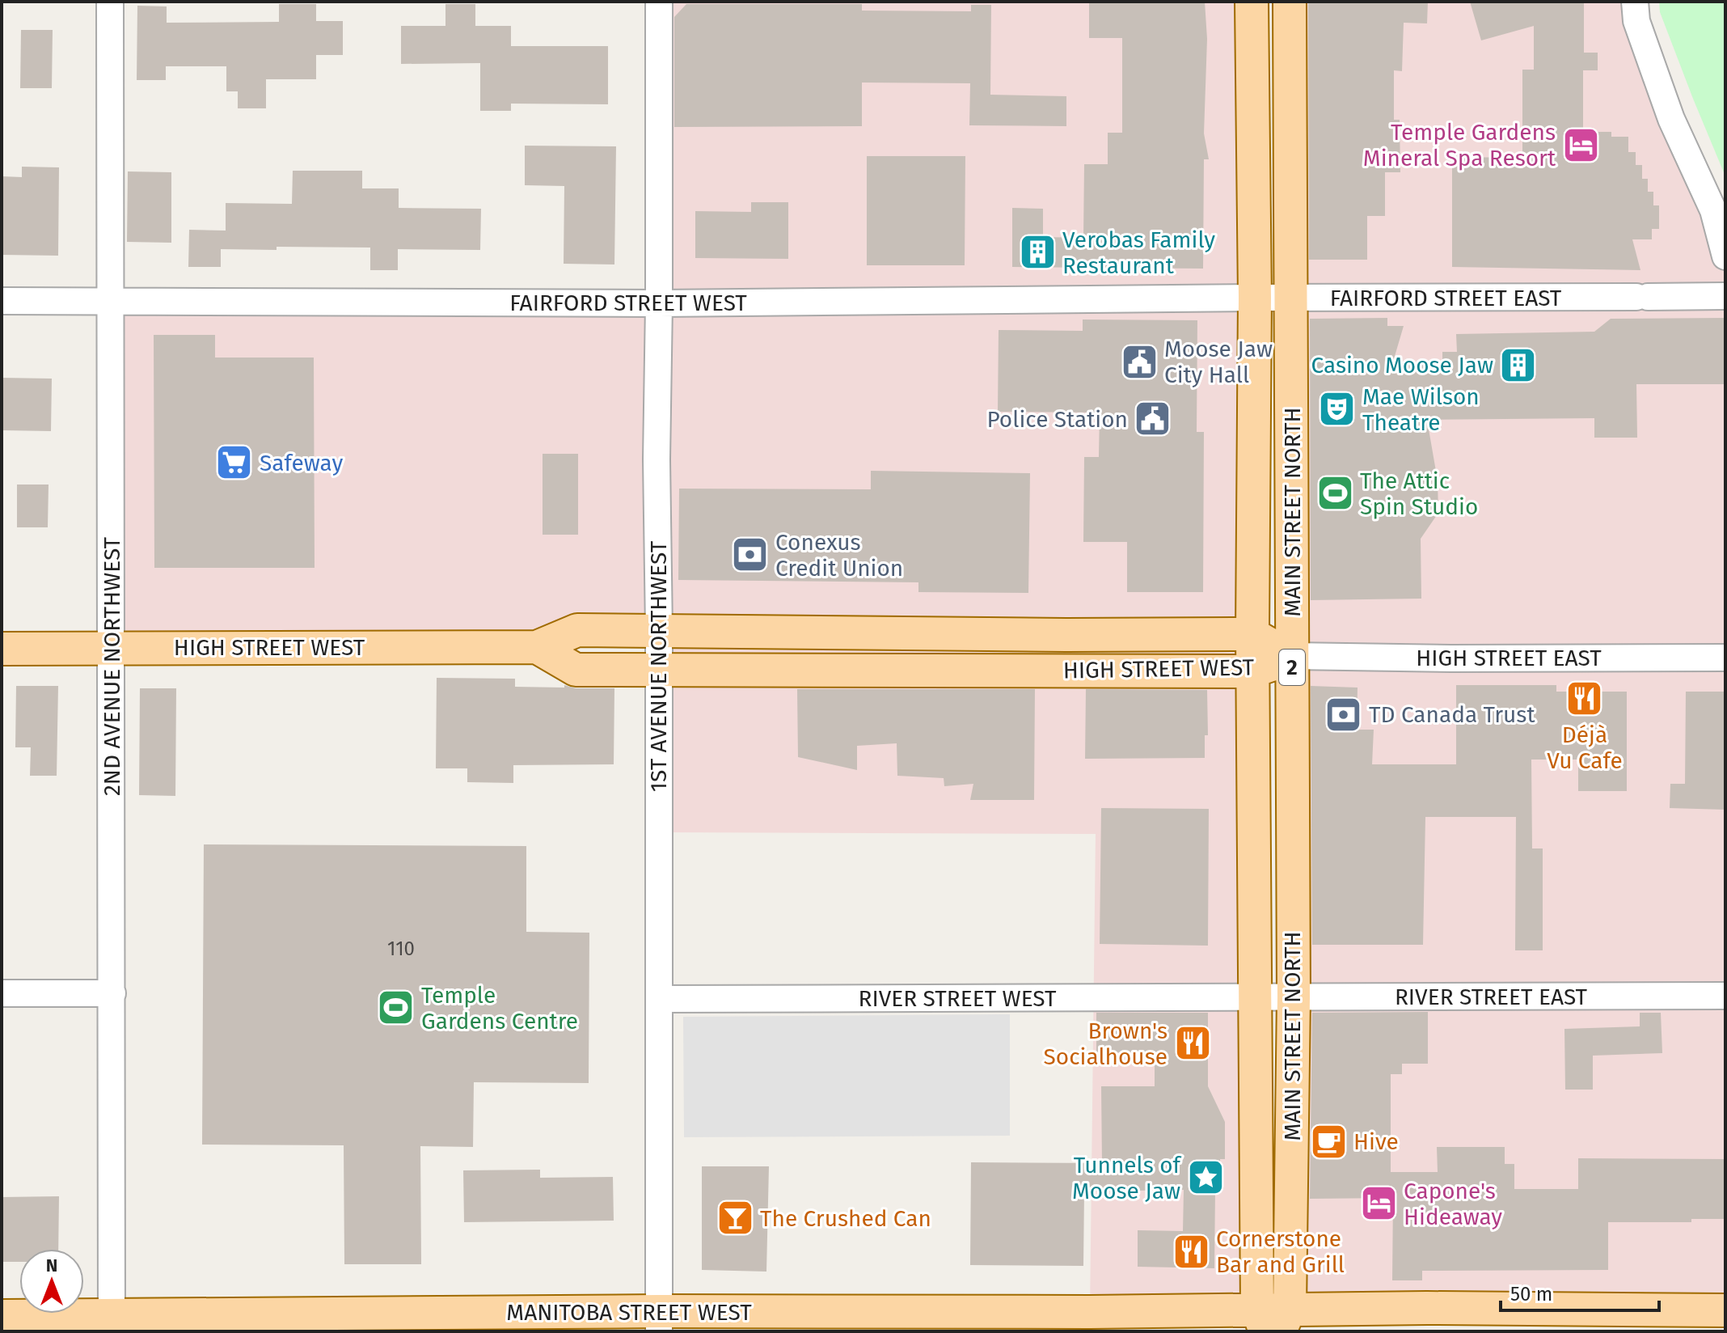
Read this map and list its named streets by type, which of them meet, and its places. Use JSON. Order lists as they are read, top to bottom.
{
  "streets": {
    "main road": [
      "MAIN STREET NORTH",
      "HIGH STREET WEST",
      "2",
      "MANITOBA STREET WEST"
    ],
    "street": [
      "FAIRFORD STREET EAST",
      "FAIRFORD STREET WEST",
      "HIGH STREET EAST",
      "2ND AVENUE NORTHWEST",
      "1ST AVENUE NORTHWEST",
      "RIVER STREET EAST",
      "RIVER STREET WEST"
    ]
  },
  "crossings": [
    ["FAIRFORD STREET EAST", "FAIRFORD STREET WEST"],
    ["FAIRFORD STREET EAST", "MAIN STREET NORTH"],
    ["FAIRFORD STREET WEST", "MAIN STREET NORTH"],
    ["FAIRFORD STREET WEST", "2ND AVENUE NORTHWEST"],
    ["FAIRFORD STREET WEST", "1ST AVENUE NORTHWEST"],
    ["MAIN STREET NORTH", "HIGH STREET WEST"],
    ["MAIN STREET NORTH", "HIGH STREET EAST"],
    ["MAIN STREET NORTH", "RIVER STREET EAST"],
    ["MAIN STREET NORTH", "RIVER STREET WEST"],
    ["MAIN STREET NORTH", "MANITOBA STREET WEST"],
    ["HIGH STREET WEST", "HIGH STREET EAST"],
    ["HIGH STREET WEST", "2ND AVENUE NORTHWEST"],
    ["HIGH STREET WEST", "1ST AVENUE NORTHWEST"],
    ["2ND AVENUE NORTHWEST", "MANITOBA STREET WEST"],
    ["1ST AVENUE NORTHWEST", "RIVER STREET WEST"],
    ["1ST AVENUE NORTHWEST", "MANITOBA STREET WEST"],
    ["RIVER STREET EAST", "RIVER STREET WEST"]
  ],
  "places": {
    "hotel": ["Temple Gardens Mineral Spa Resort", "Capone's Hideaway"],
    "building": ["Verobas Family Restaurant", "Casino Moose Jaw"],
    "public building": ["Moose Jaw City Hall", "Police Station"],
    "theatre": ["Mae Wilson Theatre"],
    "supermarket": ["Safeway"],
    "sports": ["The Attic Spin Studio", "Temple Gardens Centre"],
    "bank": ["Conexus Credit Union", "TD Canada Trust"],
    "restaurant": ["Déjà Vu Cafe", "Brown's Socialhouse", "Cornerstone Bar and Grill"],
    "cafe": ["Hive"],
    "place": ["Tunnels of Moose Jaw"],
    "bar": ["The Crushed Can"]
  },
  "house_numbers": ["110"],
  "scale_bar": "50 m",
  "north": "top"
}
